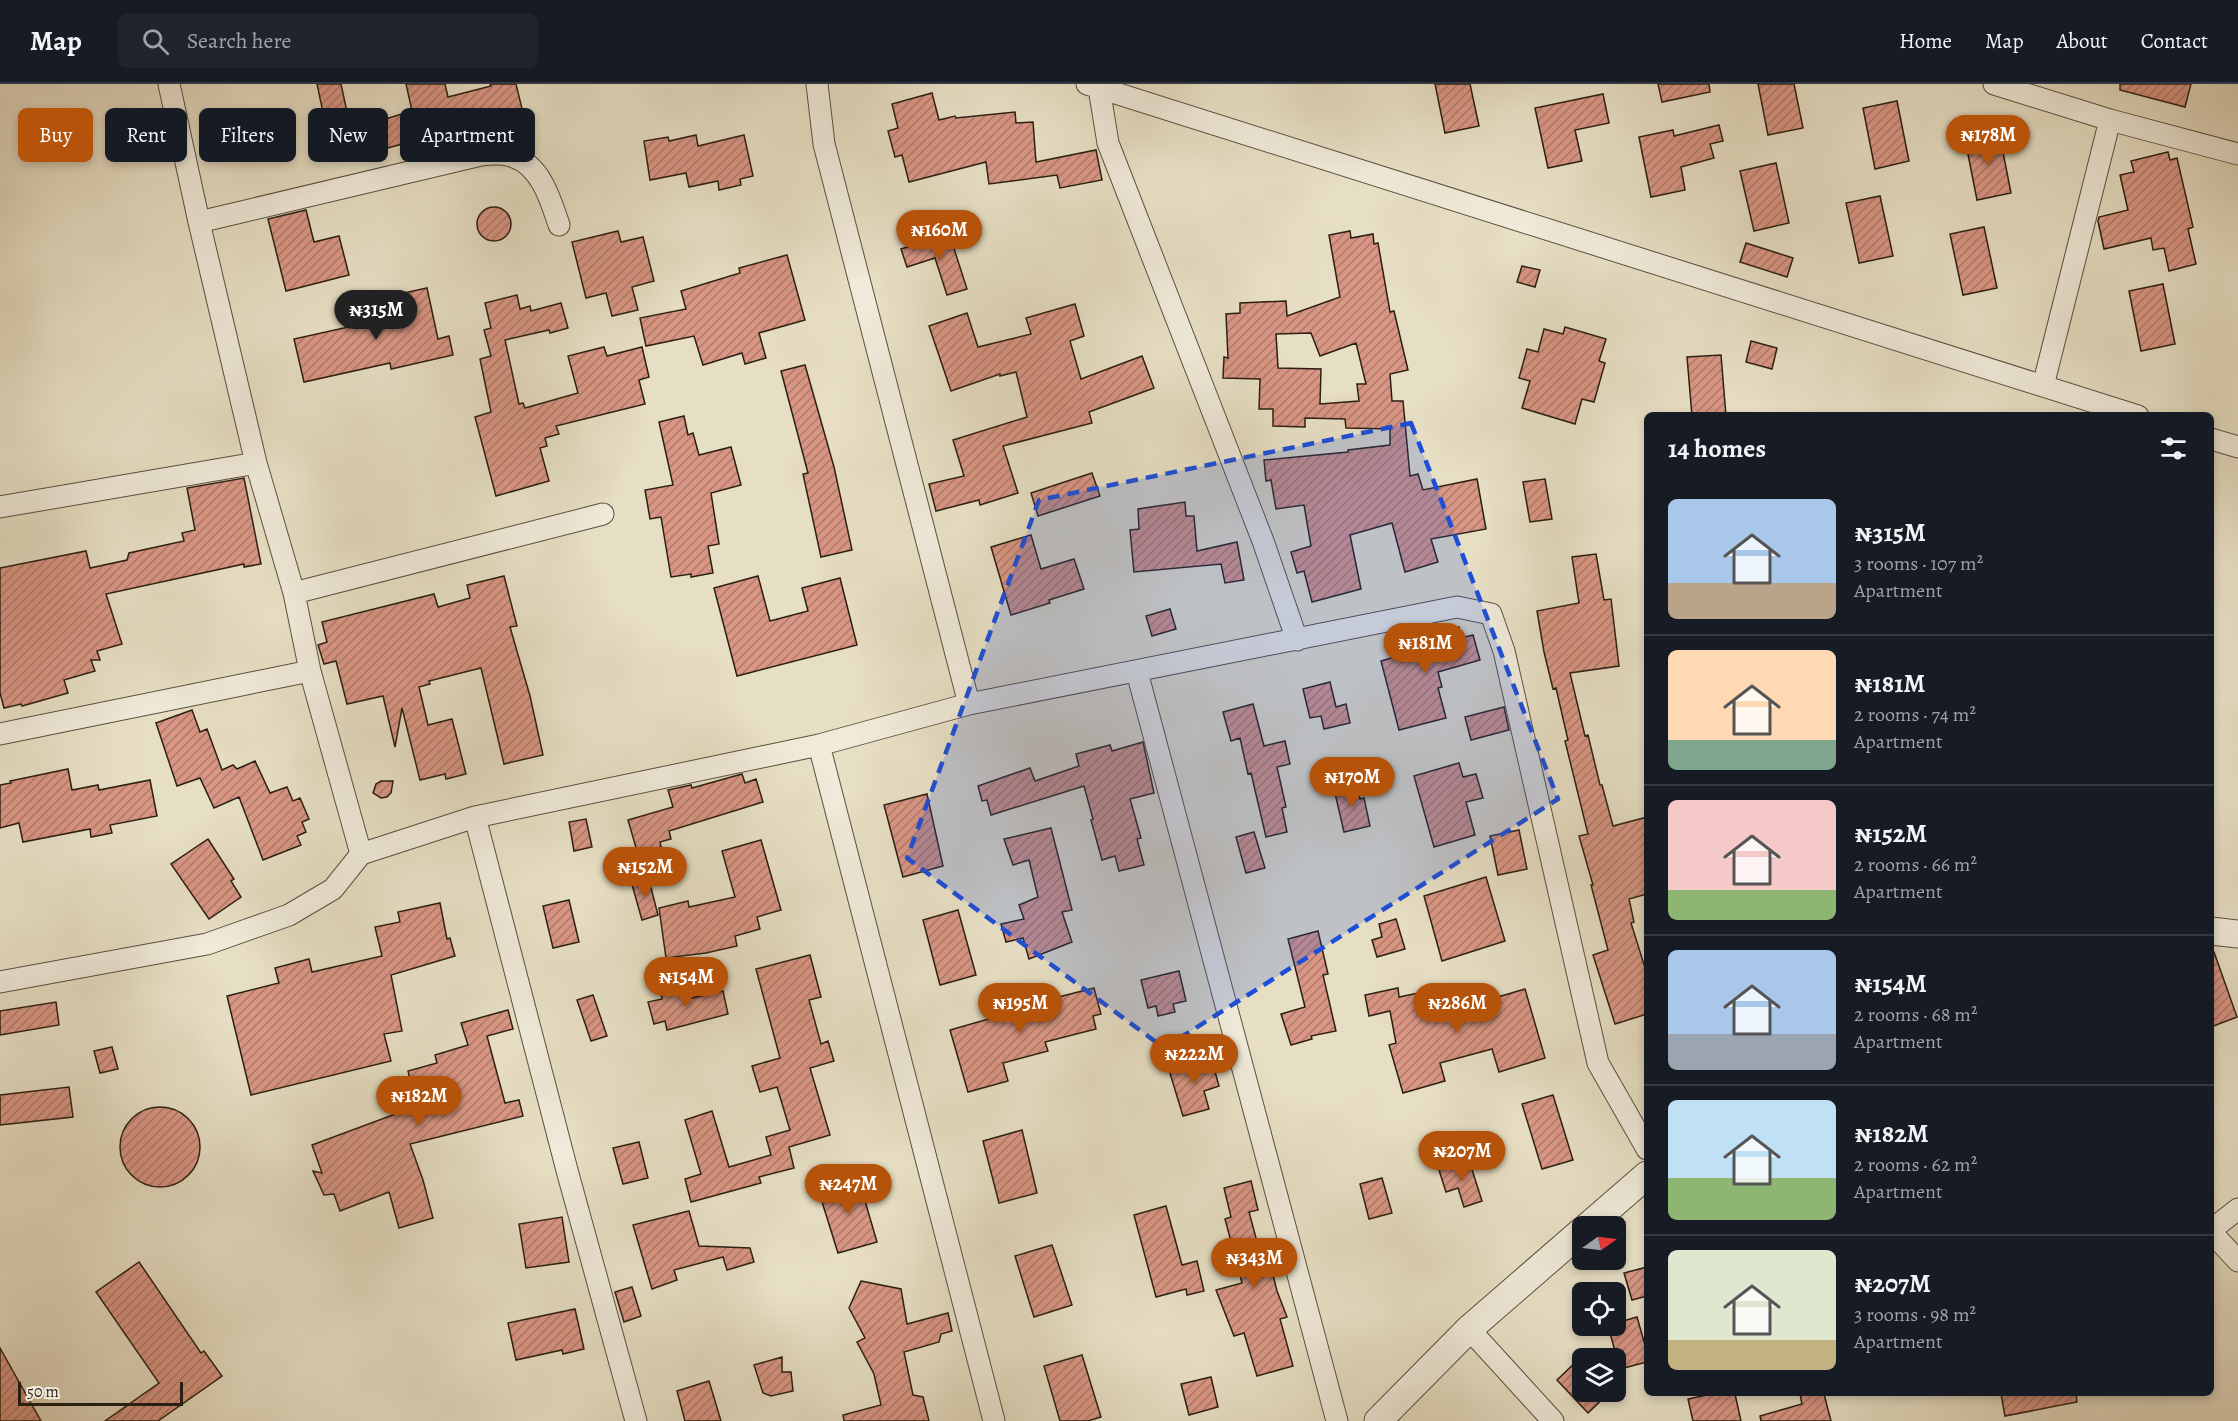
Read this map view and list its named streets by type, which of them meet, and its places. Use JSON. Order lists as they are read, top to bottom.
{
  "scale_bar": "50 m",
  "north": "right",
  "page": {
    "header": "Map",
    "search": "Search here",
    "nav": [
      "Home",
      "Map",
      "About",
      "Contact"
    ],
    "chip": [
      "Buy",
      "Rent",
      "Filters",
      "New",
      "Apartment"
    ],
    "price": [
      "₦178M",
      "₦160M",
      "₦315M",
      "₦181M",
      "₦170M",
      "₦152M",
      "₦154M",
      "₦195M",
      "₦286M",
      "₦222M",
      "₦182M",
      "₦207M",
      "₦247M",
      "₦343M"
    ],
    "heading": "14 homes",
    "list": [
      {
        "name": "₦315M",
        "note": "3 rooms · 107 m² · Apartment"
      },
      {
        "name": "₦181M",
        "note": "2 rooms · 74 m² · Apartment"
      },
      {
        "name": "₦152M",
        "note": "2 rooms · 66 m² · Apartment"
      },
      {
        "name": "₦154M",
        "note": "2 rooms · 68 m² · Apartment"
      },
      {
        "name": "₦182M",
        "note": "2 rooms · 62 m² · Apartment"
      },
      {
        "name": "₦207M",
        "note": "3 rooms · 98 m² · Apartment"
      }
    ],
    "scale": "50 m"
  }
}
